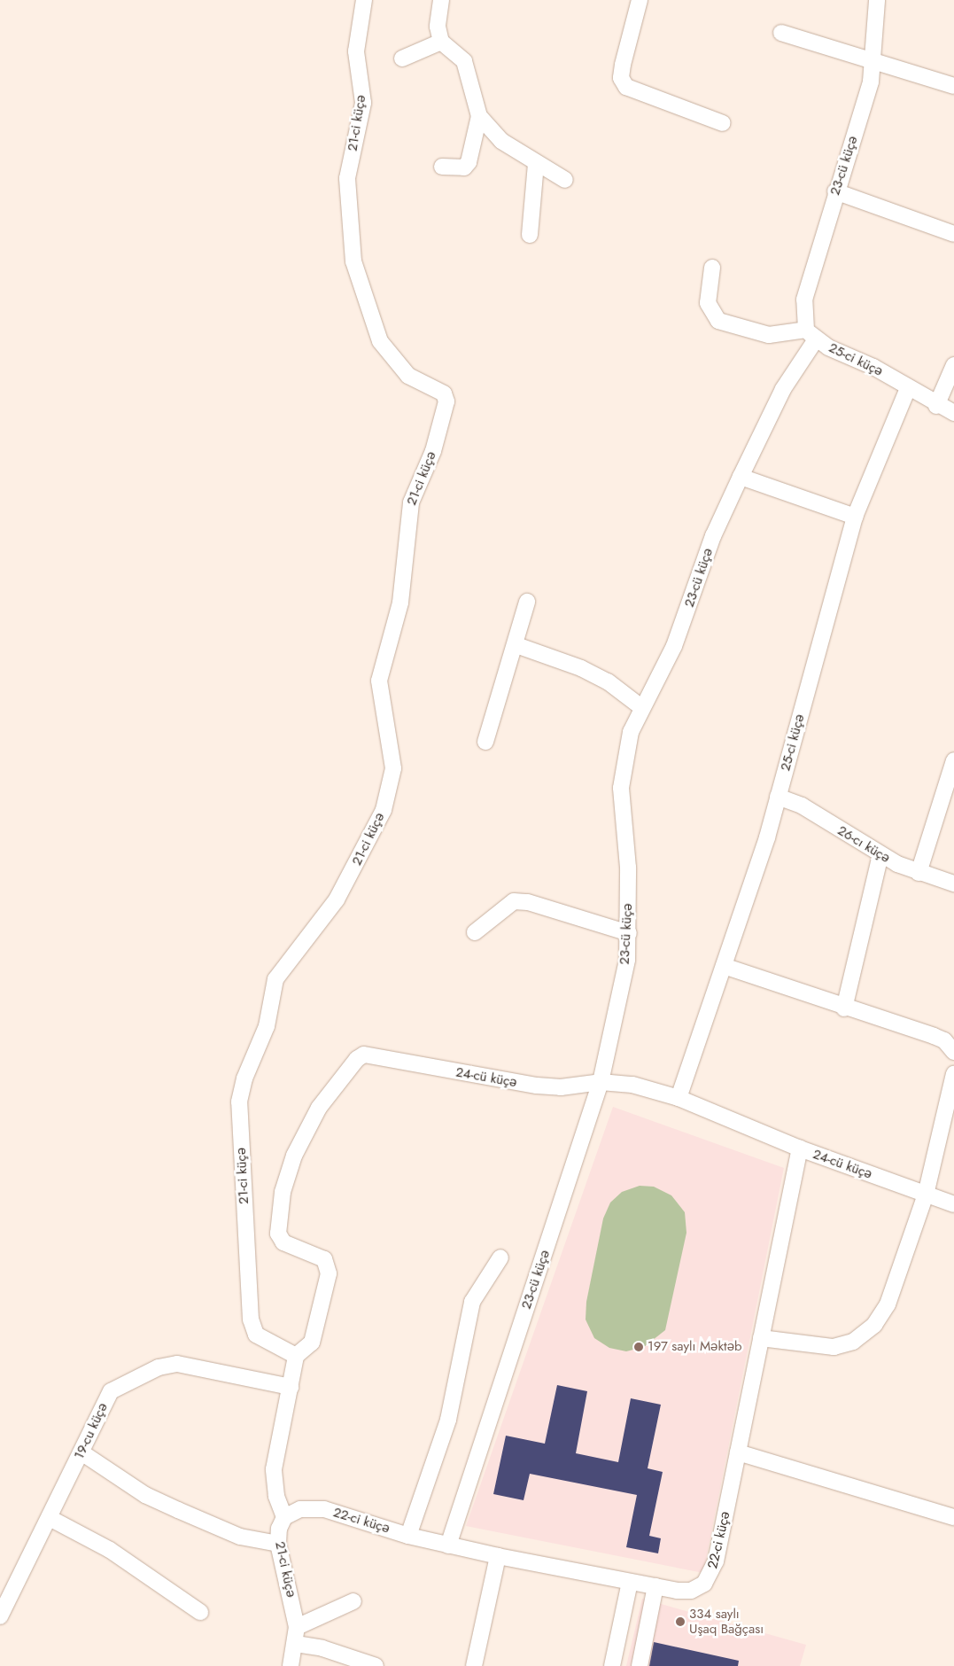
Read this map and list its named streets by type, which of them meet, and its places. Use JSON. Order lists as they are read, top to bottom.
{
  "streets": {
    "street": [
      "21-ci küçə",
      "23-cü küçə",
      "25-ci küçə",
      "26-cı küçə",
      "24-cü küçə",
      "19-cu küçə",
      "22-ci küçə"
    ]
  },
  "crossings": [
    ["21-ci küçə", "24-cü küçə"],
    ["21-ci küçə", "22-ci küçə"],
    ["23-cü küçə", "25-ci küçə"],
    ["23-cü küçə", "24-cü küçə"],
    ["23-cü küçə", "22-ci küçə"],
    ["25-ci küçə", "26-cı küçə"],
    ["25-ci küçə", "24-cü küçə"],
    ["24-cü küçə", "22-ci küçə"]
  ],
  "places": ["197 saylı Məktəb", "334 saylı Uşaq Bağçası"]
}
